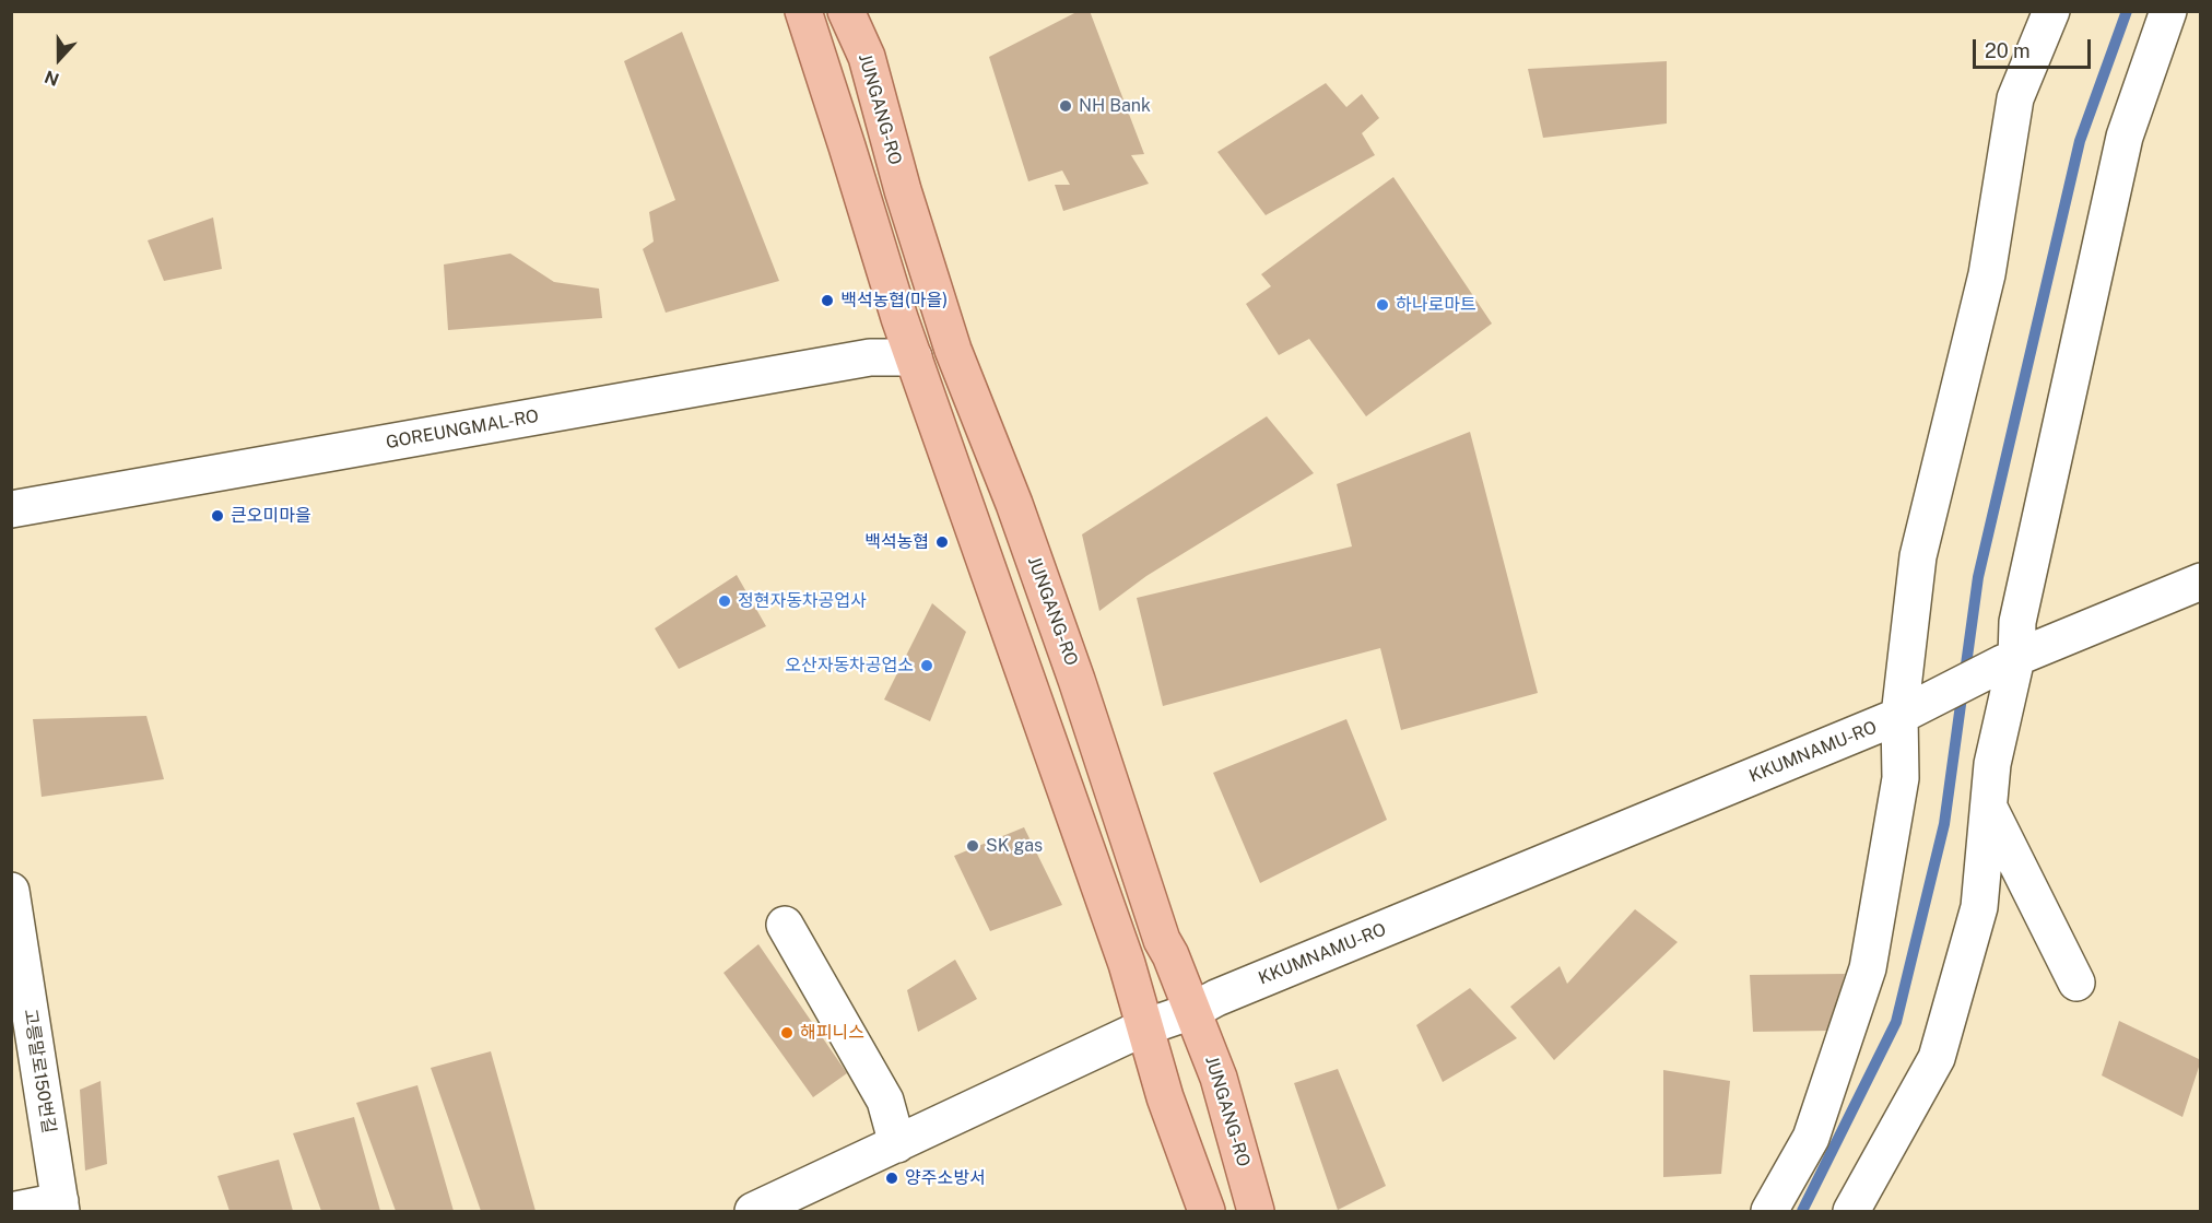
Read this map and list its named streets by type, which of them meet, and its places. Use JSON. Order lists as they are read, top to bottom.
{
  "streets": {
    "main road": ["JUNGANG-RO"],
    "street": ["GOREUNGMAL-RO", "KKUMNAMU-RO", "고릉말로150번길"]
  },
  "crossings": [
    ["JUNGANG-RO", "KKUMNAMU-RO"]
  ],
  "places": [
    "NH Bank",
    "백석농협(마을)",
    "하나로마트",
    "큰오미마을",
    "백석농협",
    "정현자동차공업사",
    "오산자동차공업소",
    "SK gas",
    "해피니스",
    "양주소방서"
  ],
  "scale_bar": "20 m",
  "north": "bottom"
}
